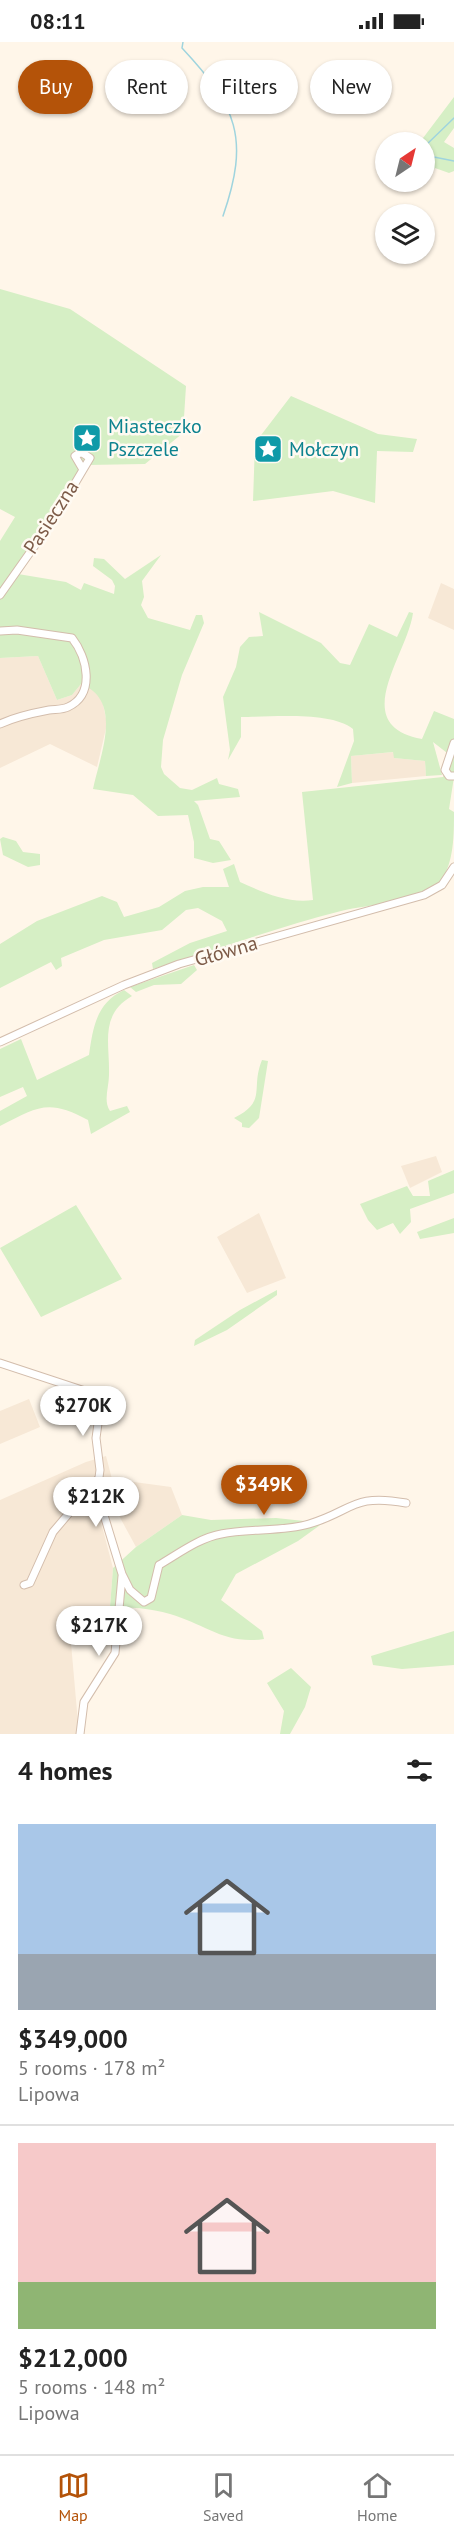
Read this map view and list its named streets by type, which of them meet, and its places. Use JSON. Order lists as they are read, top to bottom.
{
  "streets": {
    "street": ["Pasieczna", "Główna"]
  },
  "places": {
    "place": ["Miasteczko Pszczele", "Mołczyn"]
  },
  "north": "top right",
  "page": {
    "status": "08:11",
    "chip": [
      "Buy",
      "Rent",
      "Filters",
      "New"
    ],
    "price": [
      "$270K",
      "$349K",
      "$212K",
      "$217K"
    ],
    "heading": "4 homes",
    "list": [
      {
        "name": "$349,000",
        "note": "5 rooms · 178 m² · Lipowa"
      },
      {
        "name": "$212,000",
        "note": "5 rooms · 148 m² · Lipowa"
      }
    ],
    "tabs": ["Map", "Saved", "Home"]
  }
}
